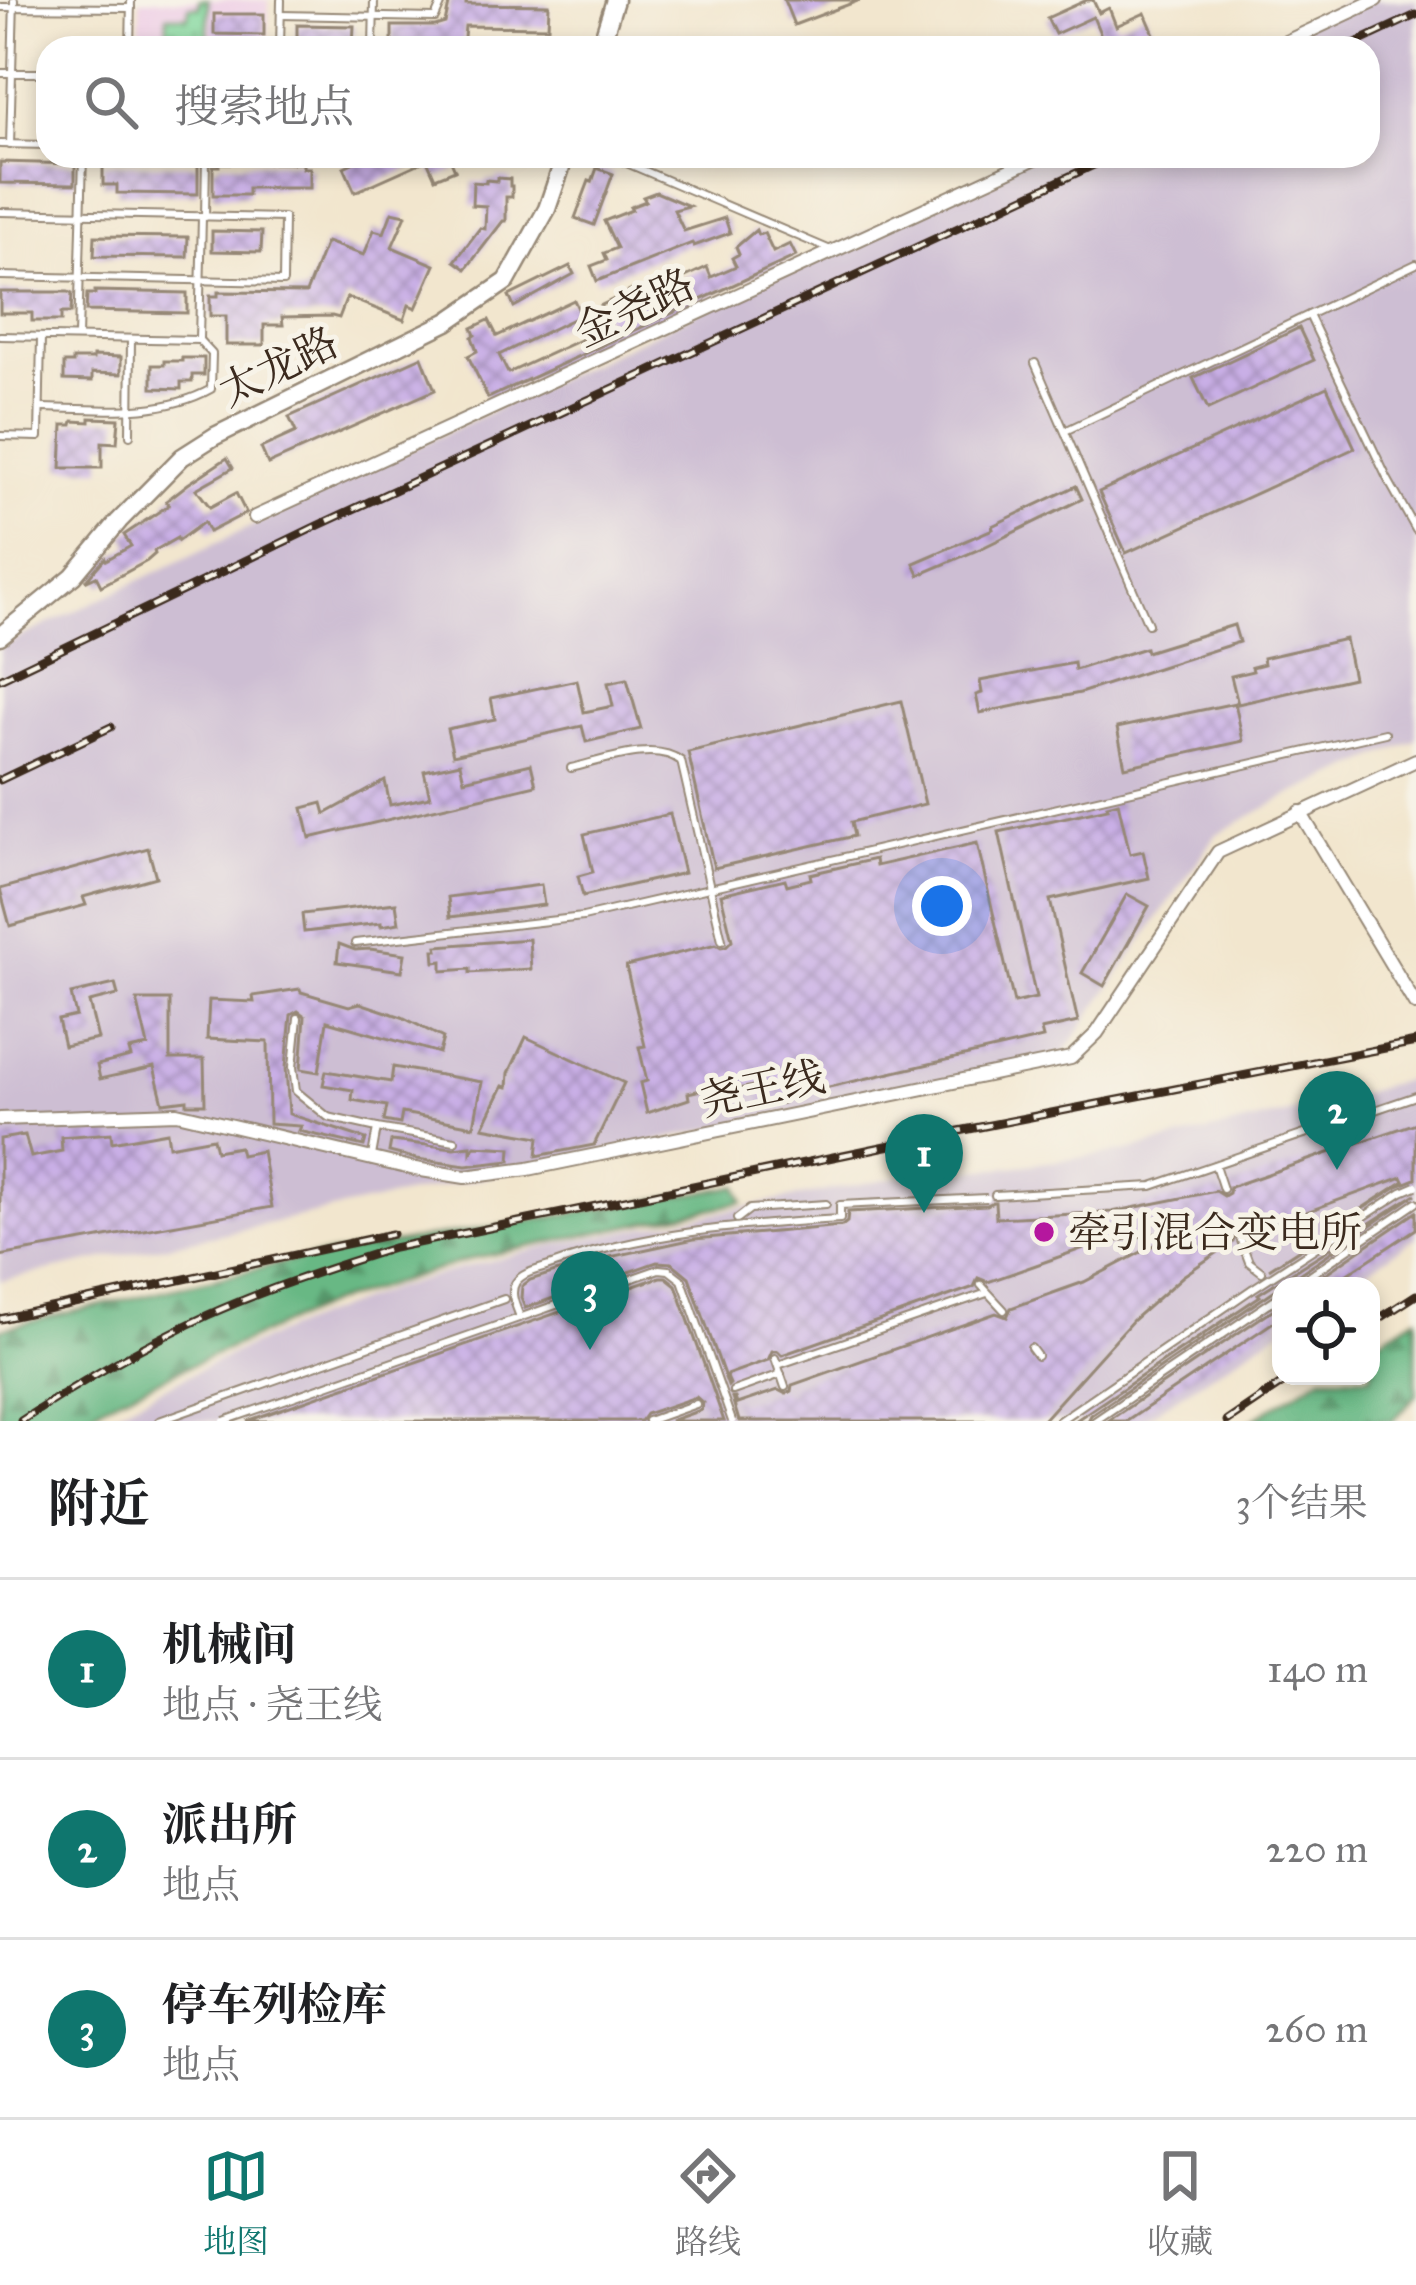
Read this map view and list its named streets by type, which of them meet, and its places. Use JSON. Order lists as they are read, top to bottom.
{
  "streets": {
    "street": ["金尧路", "太龙路", "尧王线"]
  },
  "places": ["牵引混合变电所"],
  "page": {
    "search": "搜索地点",
    "pins": ["2", "1", "3"],
    "heading": ["附近", "3个结果"],
    "list": [
      {
        "mark": "1",
        "name": "机械间",
        "note": "地点 · 尧王线",
        "value": "140 m"
      },
      {
        "mark": "2",
        "name": "派出所",
        "note": "地点",
        "value": "220 m"
      },
      {
        "mark": "3",
        "name": "停车列检库",
        "note": "地点",
        "value": "260 m"
      }
    ],
    "nav": ["地图", "路线", "收藏"]
  }
}
